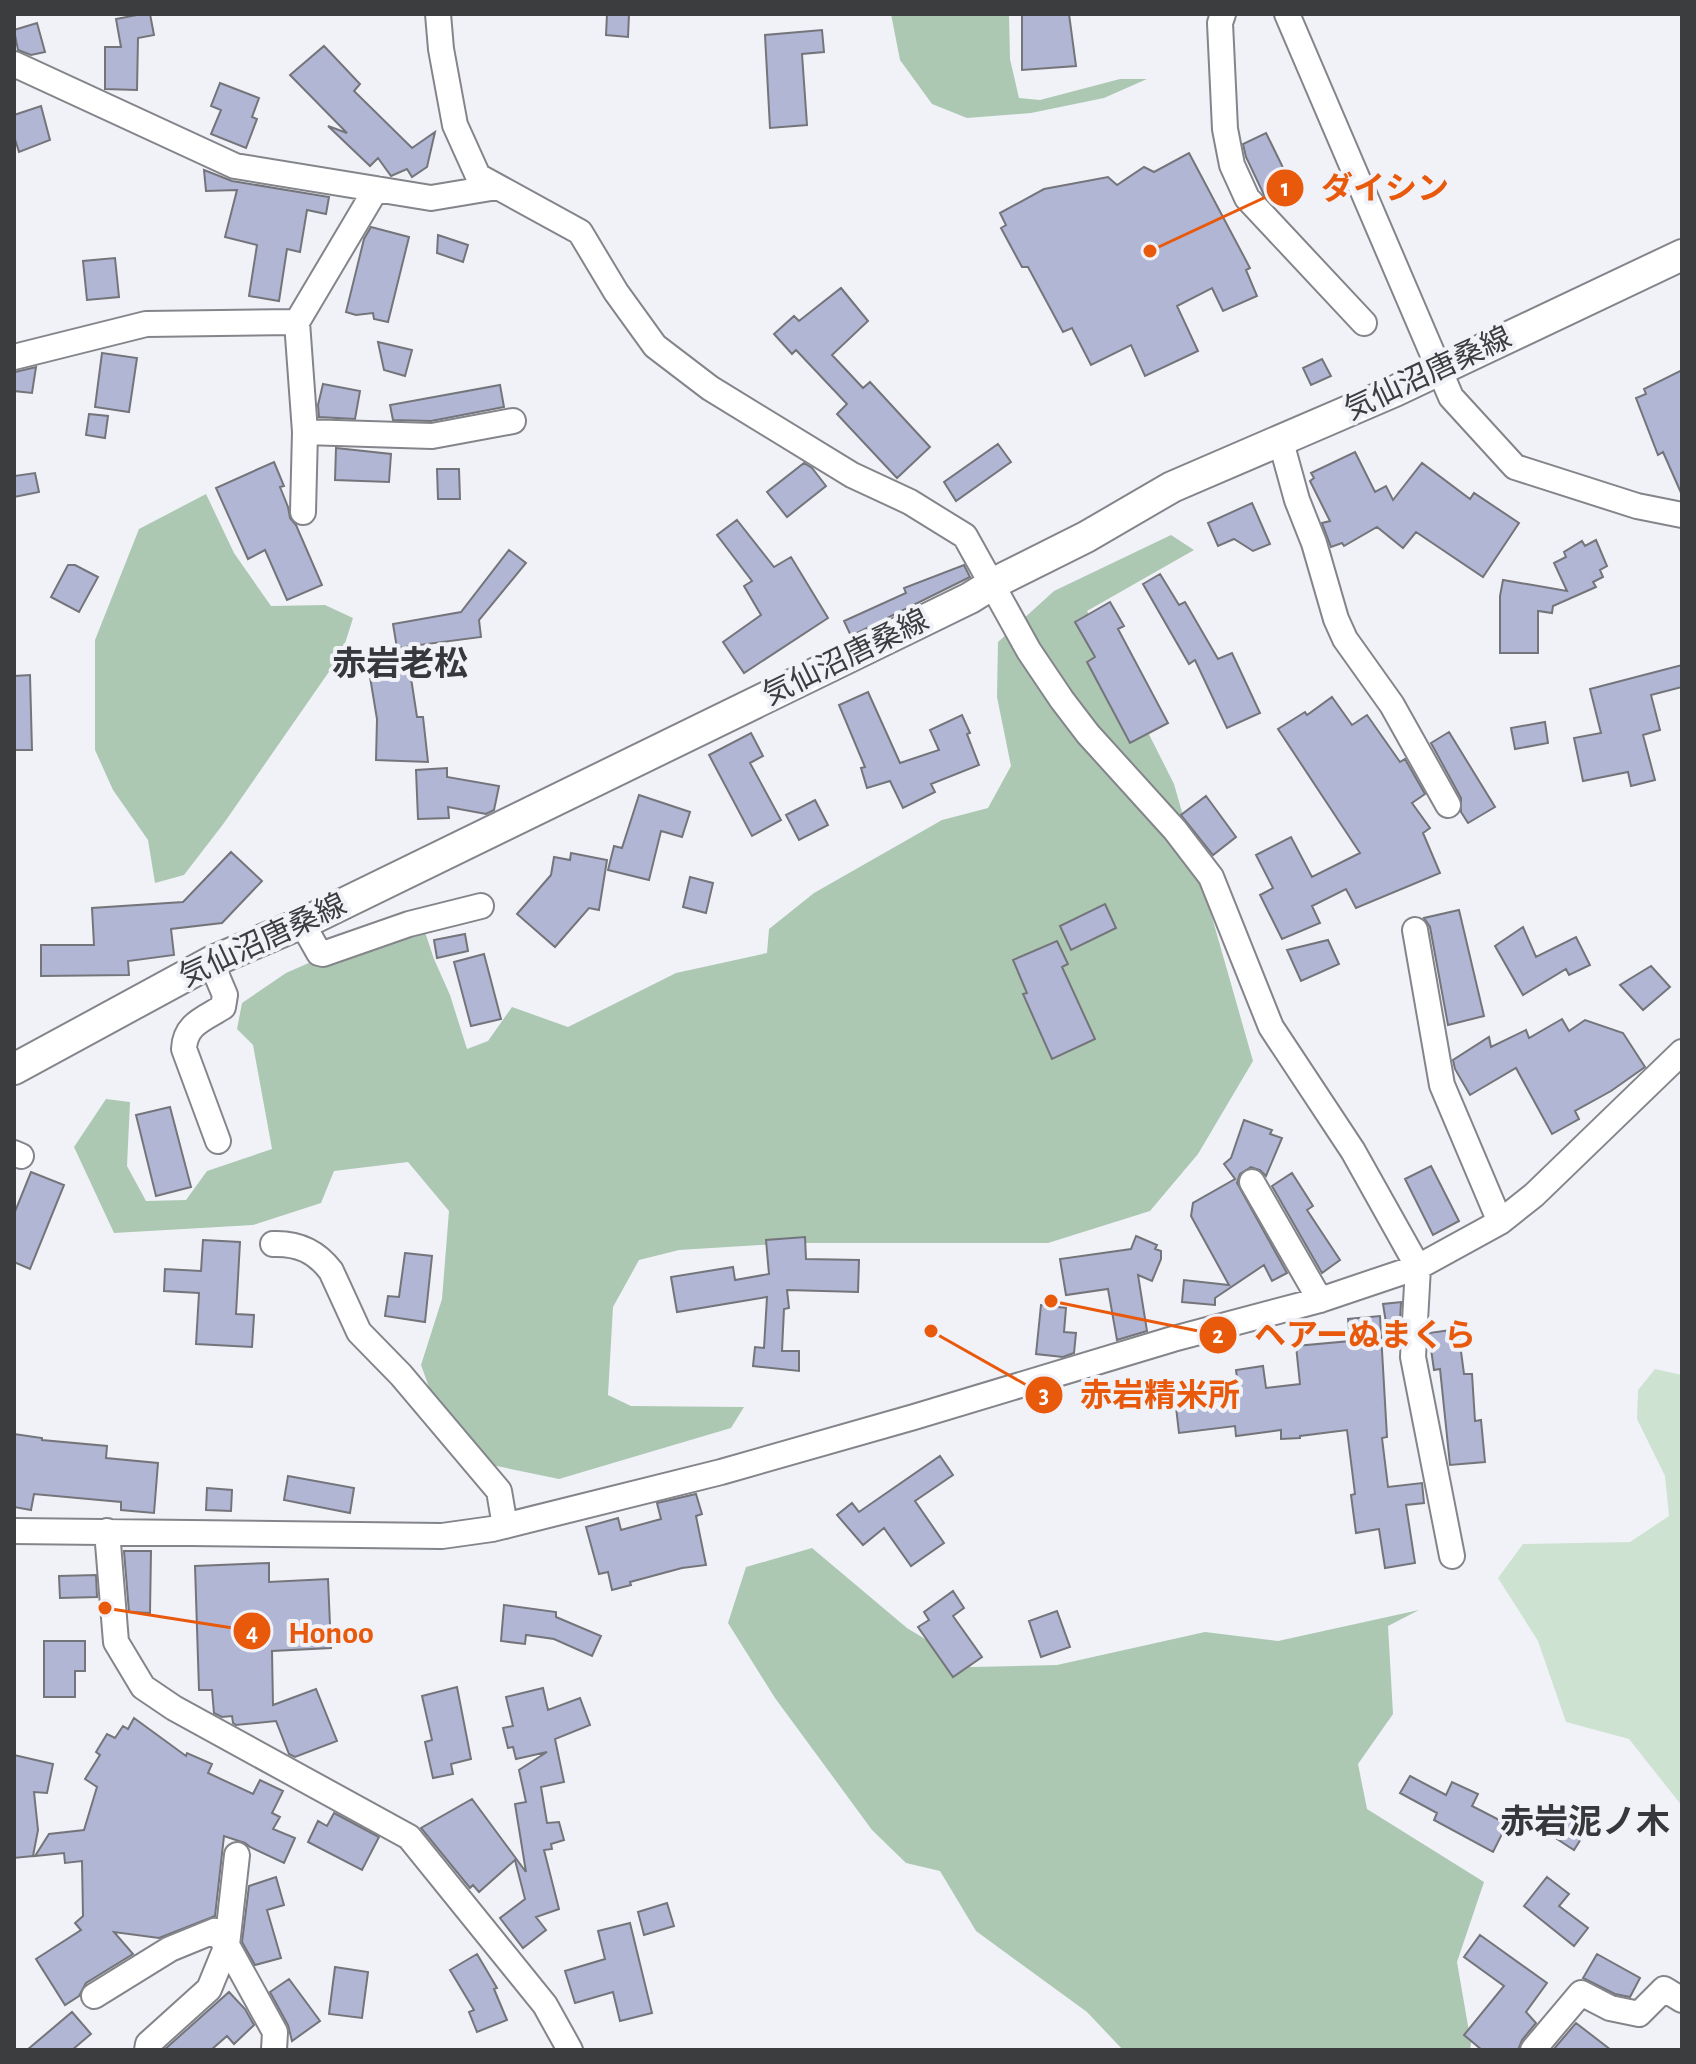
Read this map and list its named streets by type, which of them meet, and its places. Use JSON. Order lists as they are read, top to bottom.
{
  "streets": {
    "main road": ["気仙沼唐桑線"]
  },
  "districts": ["赤岩老松", "赤岩泥ノ木"],
  "places": [
    "ダイシン",
    "ヘアーぬまくら",
    "赤岩精米所",
    "Honoo"
  ]
}
